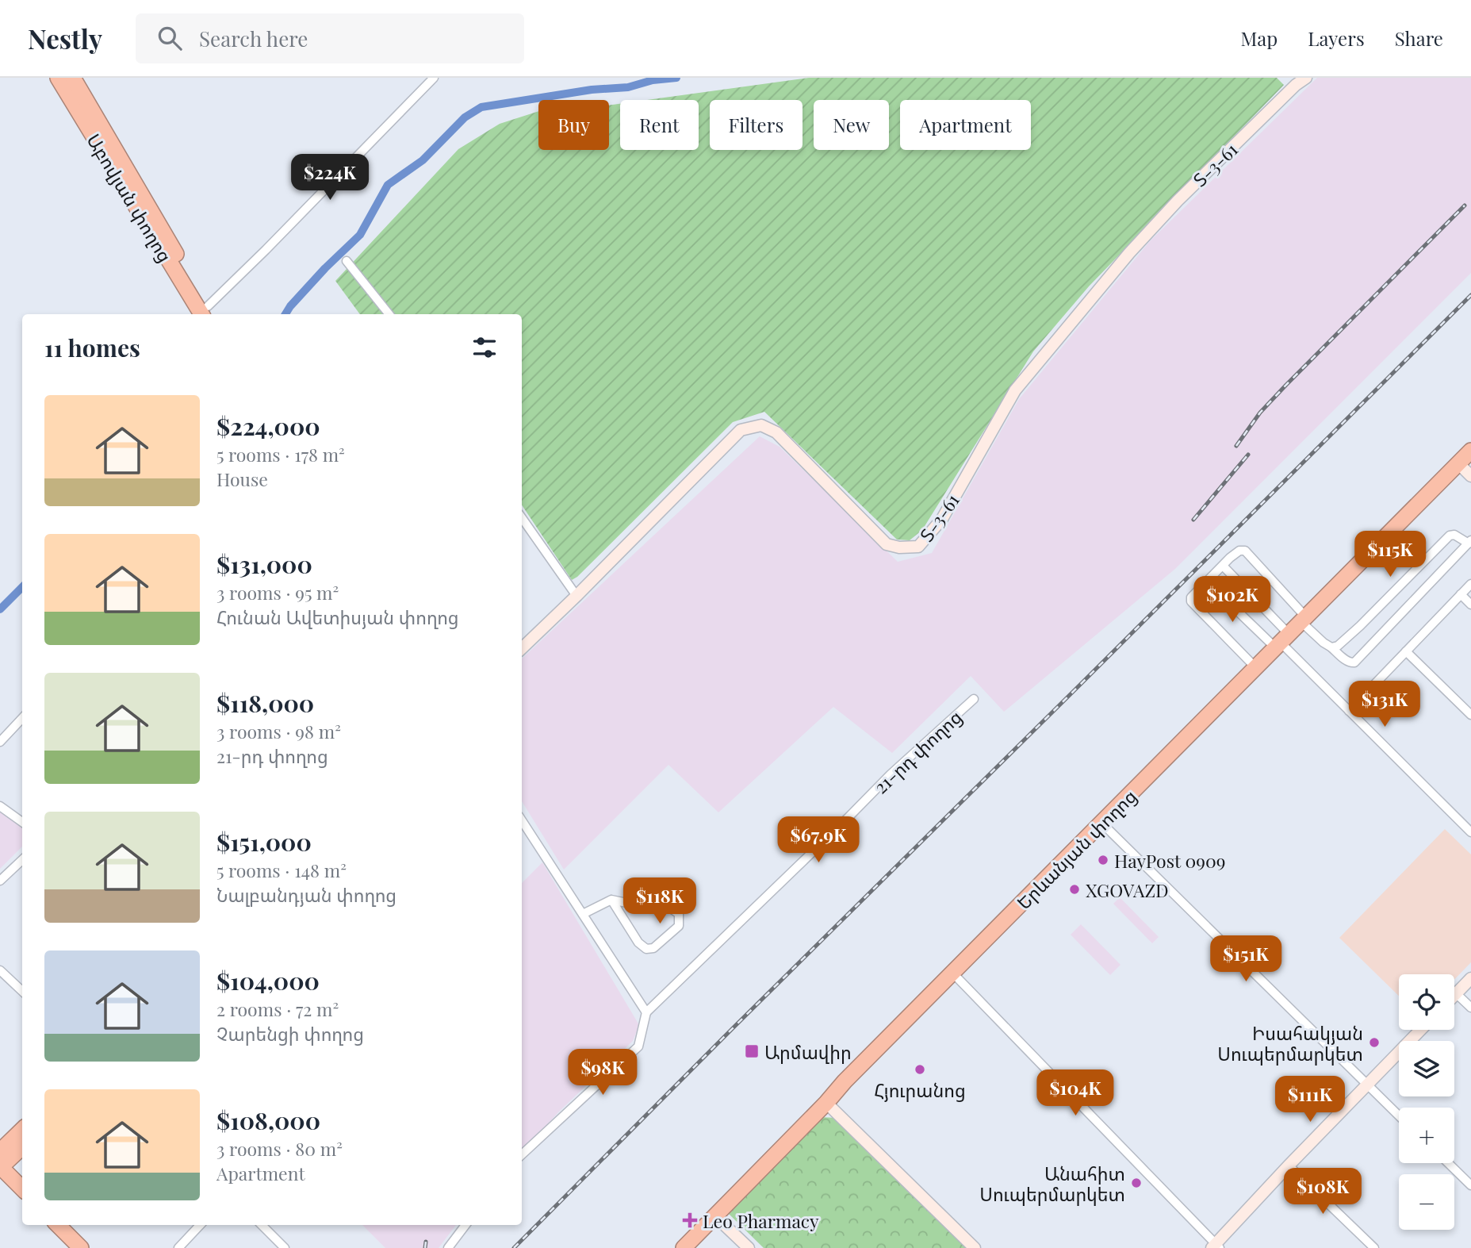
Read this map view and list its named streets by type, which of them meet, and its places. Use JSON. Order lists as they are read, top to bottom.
{
  "streets": {
    "highway": ["Աբովյան փողոց", "Երևանյան փողոց"],
    "street": ["Տ-3-61", "21-րդ փողոց"]
  },
  "places": {
    "other": [
      "HayPost 0909",
      "XGOVAZD",
      "Իսահակյան Սուպերմարկետ",
      "Հյուրանոց",
      "Անահիտ Սուպերմարկետ"
    ],
    "transit": ["Արմավիր"],
    "health": ["Leo Pharmacy"]
  },
  "page": {
    "header": "Nestly",
    "search": "Search here",
    "nav": ["Map", "Layers", "Share"],
    "chip": [
      "Buy",
      "Rent",
      "Filters",
      "New",
      "Apartment"
    ],
    "price": [
      "$224K",
      "$115K",
      "$102K",
      "$131K",
      "$67.9K",
      "$118K",
      "$151K",
      "$98K",
      "$104K",
      "$111K",
      "$108K"
    ],
    "heading": "11 homes",
    "list": [
      {
        "name": "$224,000",
        "note": "5 rooms · 178 m² · House"
      },
      {
        "name": "$131,000",
        "note": "3 rooms · 95 m² · Հունան Ավետիսյան փողոց"
      },
      {
        "name": "$118,000",
        "note": "3 rooms · 98 m² · 21-րդ փողոց"
      },
      {
        "name": "$151,000",
        "note": "5 rooms · 148 m² · Նալբանդյան փողոց"
      },
      {
        "name": "$104,000",
        "note": "2 rooms · 72 m² · Չարենցի փողոց"
      },
      {
        "name": "$108,000",
        "note": "3 rooms · 80 m² · Apartment"
      }
    ],
    "map_buttons": ["+", "−"]
  }
}
